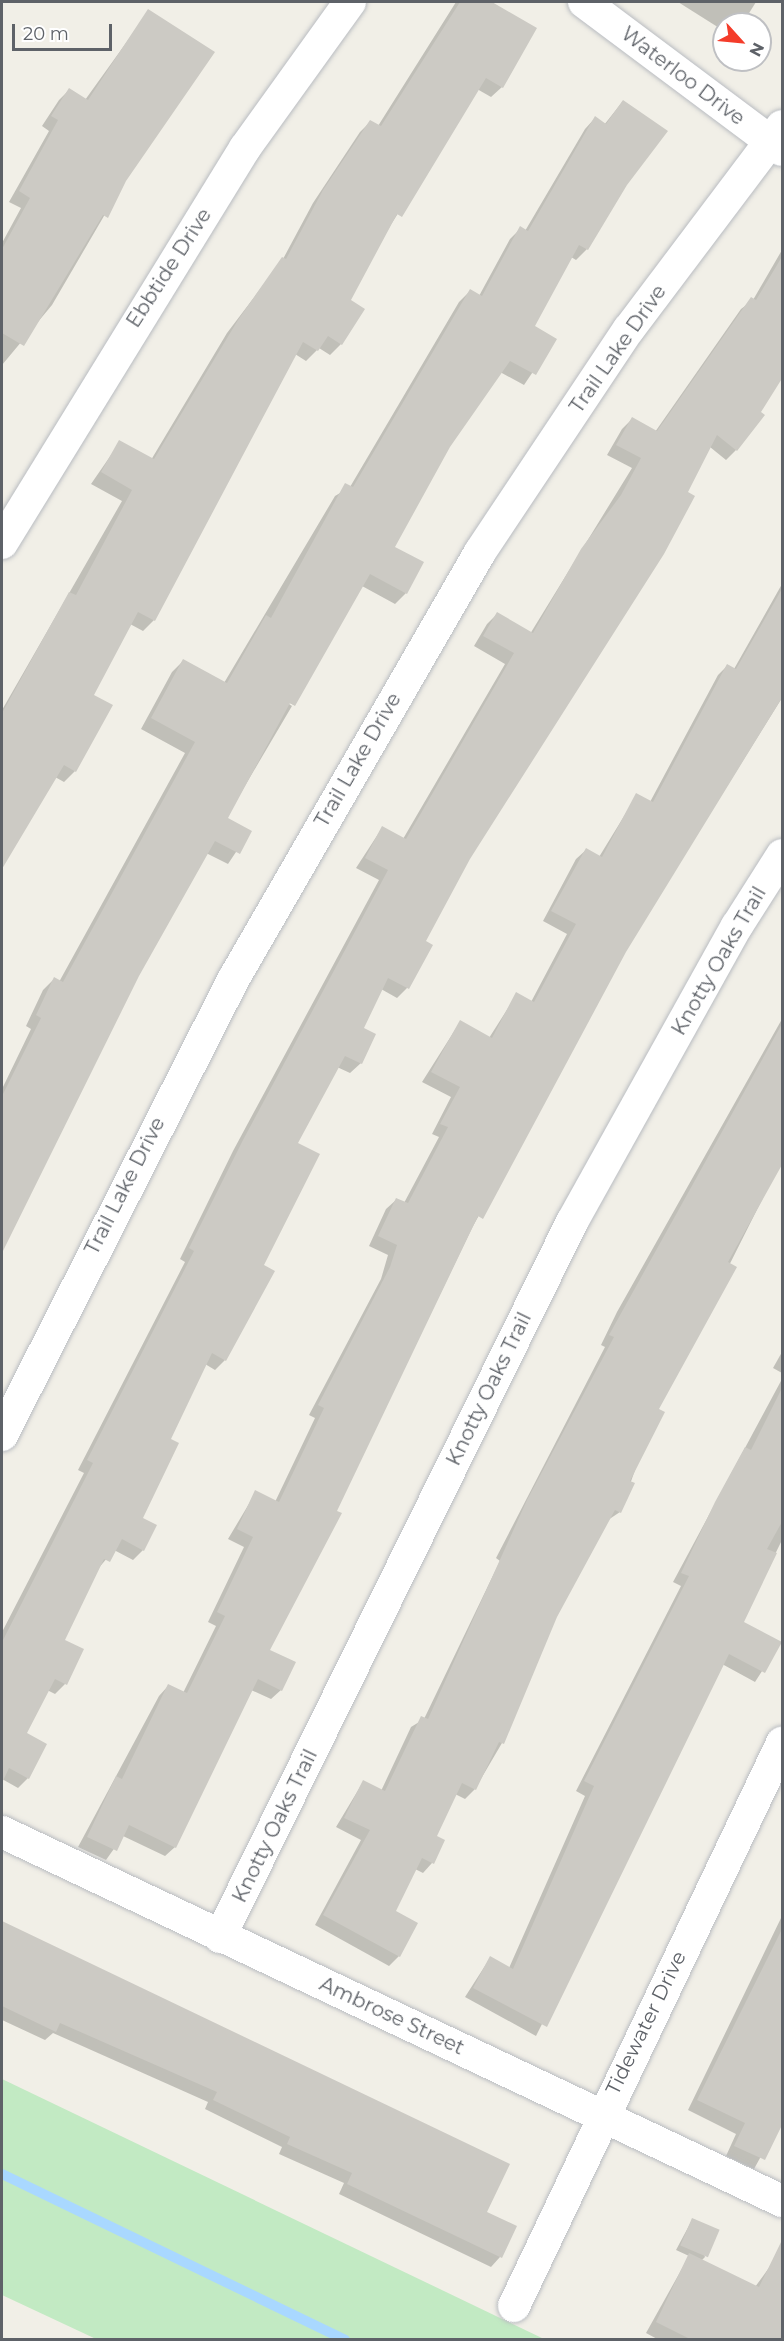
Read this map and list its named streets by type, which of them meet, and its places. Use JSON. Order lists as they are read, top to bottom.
{
  "streets": {
    "street": [
      "Waterloo Drive",
      "Ebbtide Drive",
      "Trail Lake Drive",
      "Knotty Oaks Trail",
      "Ambrose Street",
      "Tidewater Drive"
    ]
  },
  "crossings": [
    ["Waterloo Drive", "Trail Lake Drive"],
    ["Knotty Oaks Trail", "Ambrose Street"],
    ["Ambrose Street", "Tidewater Drive"]
  ],
  "scale_bar": "20 m",
  "north": "bottom right"
}
